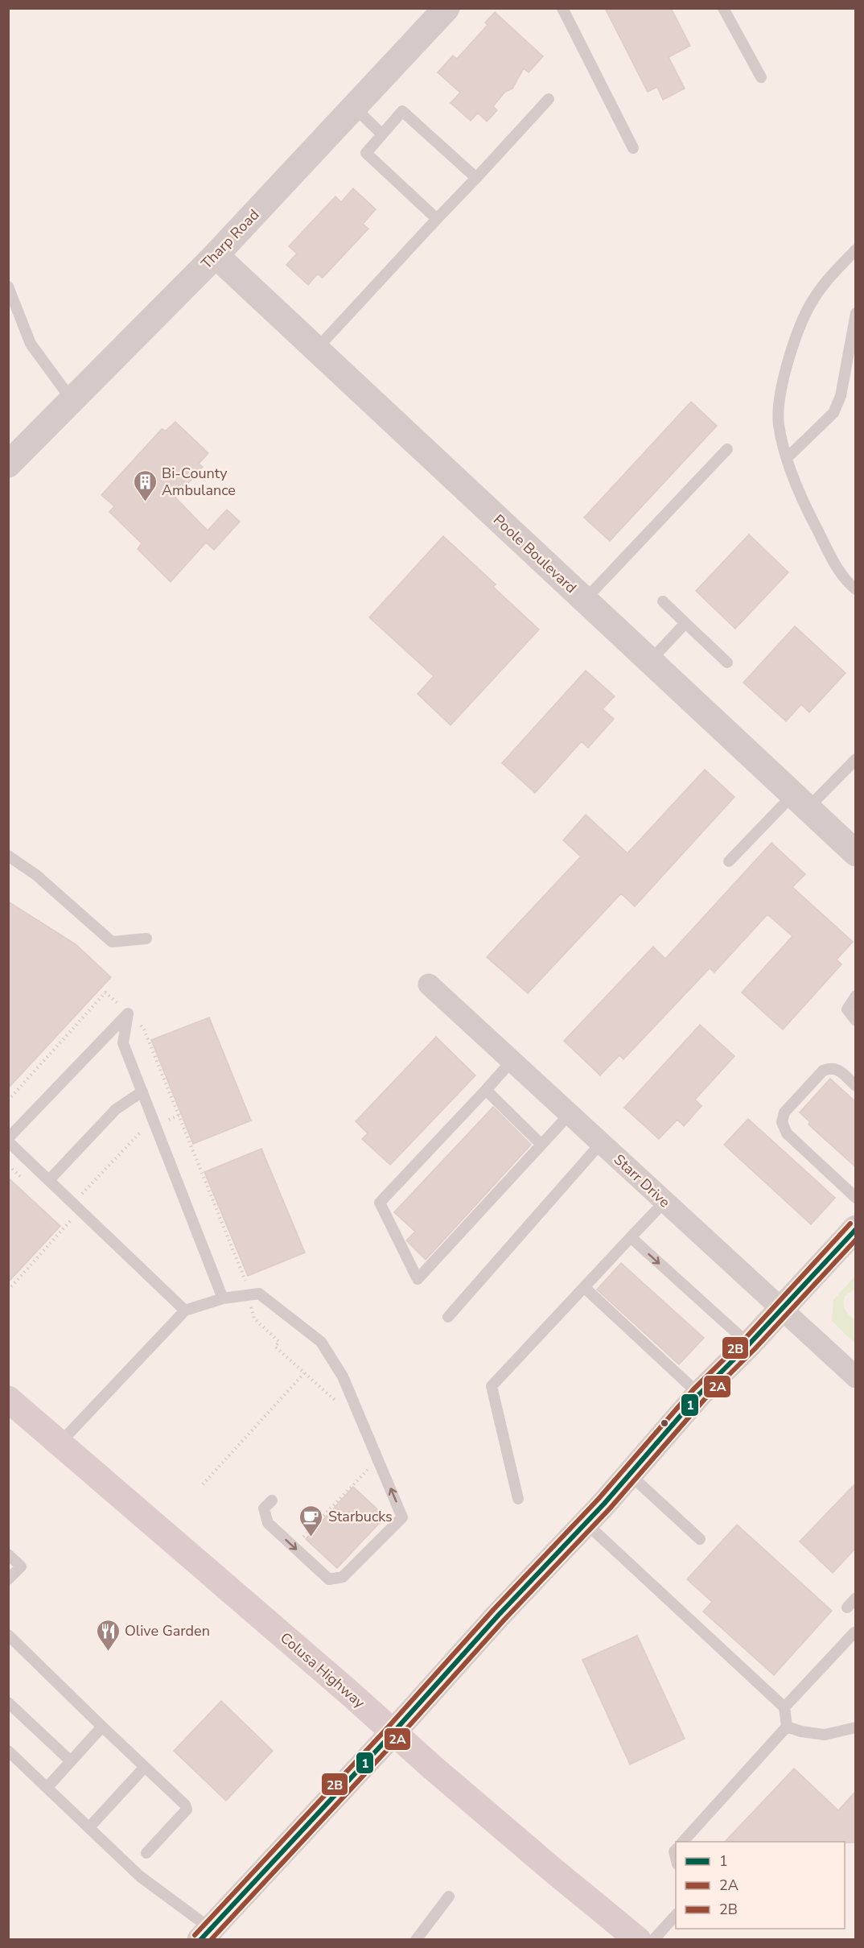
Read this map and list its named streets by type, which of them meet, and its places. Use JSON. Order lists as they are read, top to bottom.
{
  "streets": {
    "highway": ["Colusa Highway"],
    "street": ["Tharp Road", "Poole Boulevard", "Starr Drive"]
  },
  "crossings": [
    ["Tharp Road", "Poole Boulevard"]
  ],
  "places": {
    "building": ["Bi-County Ambulance"],
    "cafe": ["Starbucks"],
    "restaurant": ["Olive Garden"]
  },
  "lines": ["transit line 2B", "transit line 1", "transit line 2A"],
  "legend": ["1", "2A", "2B"]
}
